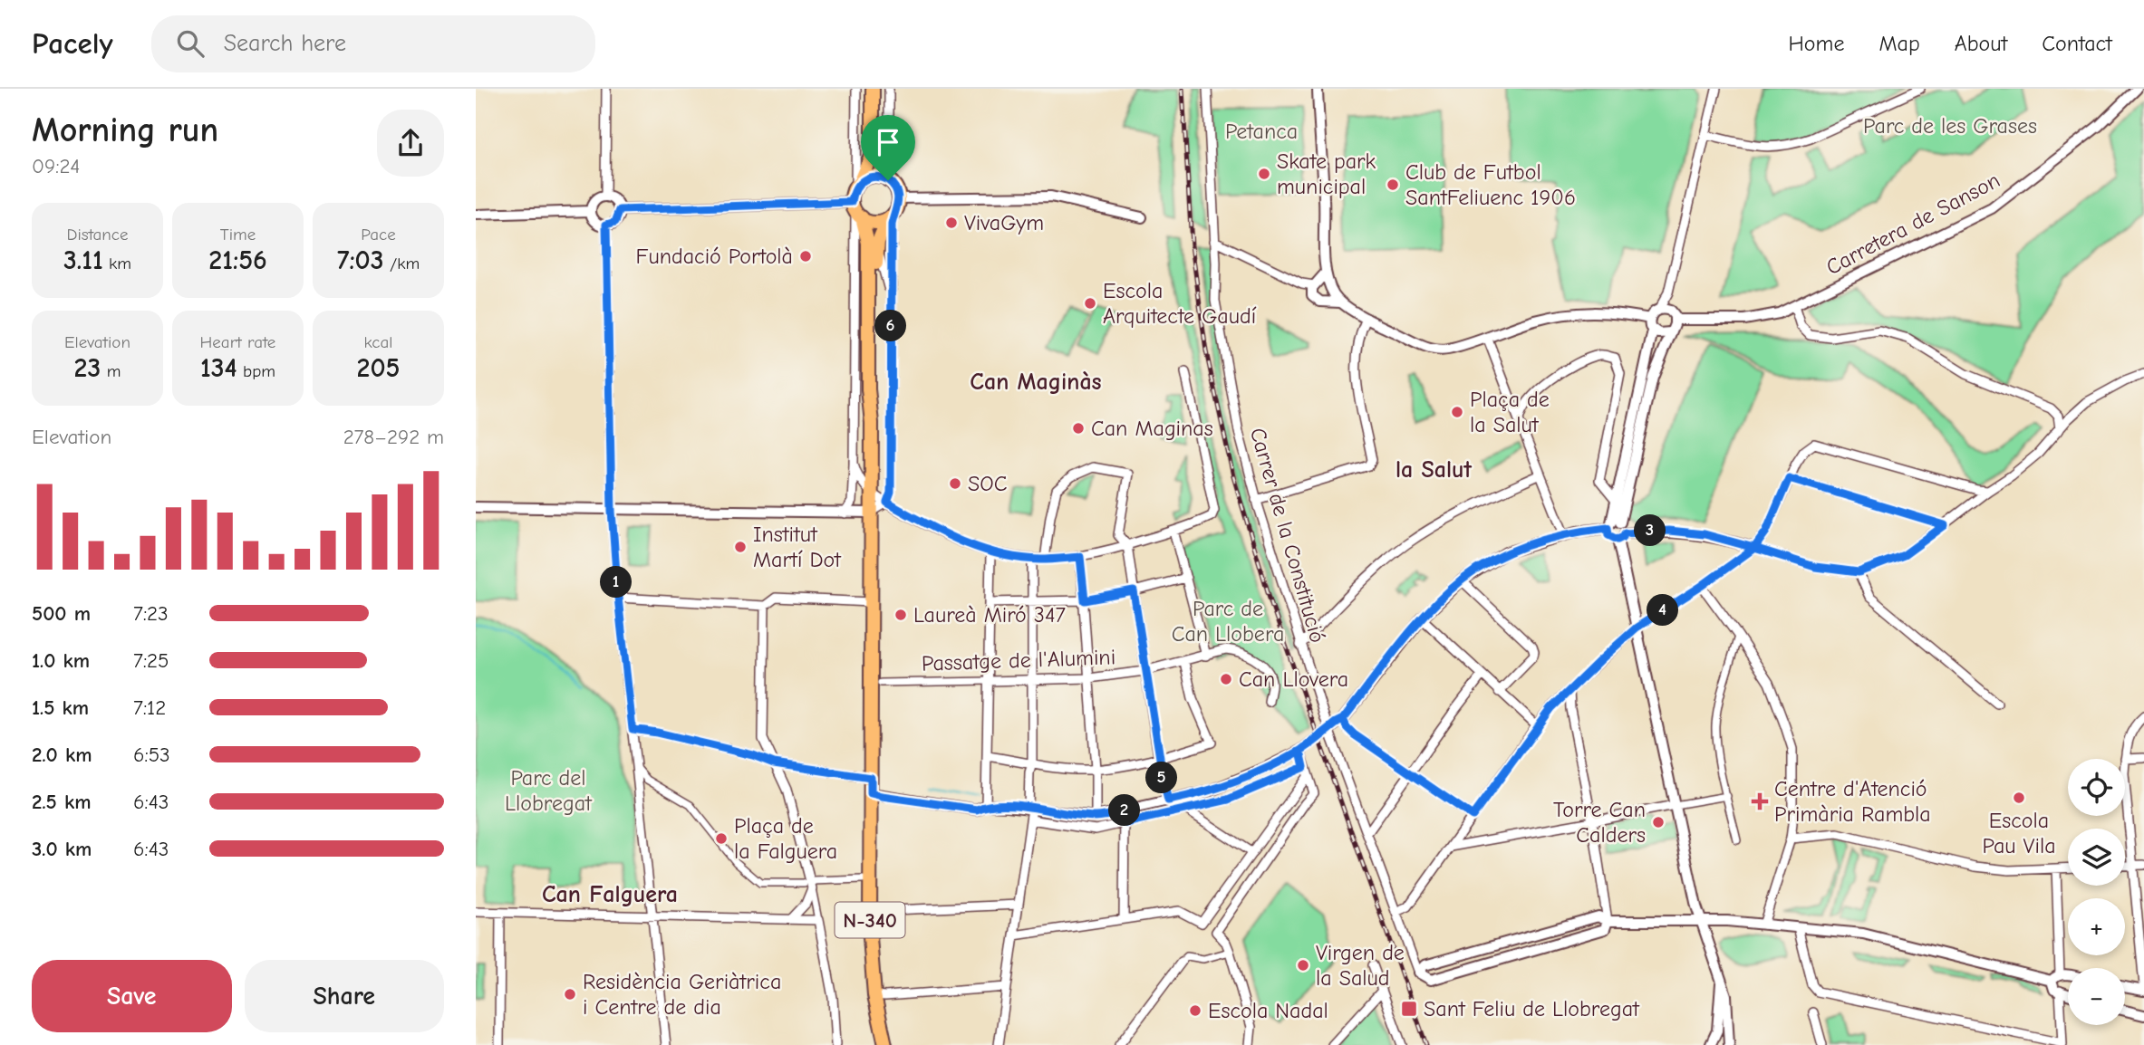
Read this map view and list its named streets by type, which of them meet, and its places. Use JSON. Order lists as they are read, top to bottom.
{
  "streets": {
    "main road": ["N-340"],
    "street": ["Carretera de Sanson", "Carrer de la Constitució", "Passatge de l'Alumini"]
  },
  "districts": ["Can Maginàs", "la Salut", "Can Falguera"],
  "parks": [
    "Parc de les Grases",
    "Petanca",
    "Parc de Can Llobera",
    "Parc del Llobregat"
  ],
  "places": {
    "other": [
      "Skate park municipal",
      "Club de Futbol SantFeliuenc 1906",
      "VivaGym",
      "Fundació Portolà",
      "Escola Arquitecte Gaudí",
      "Plaça de la Salut",
      "Can Maginas",
      "SOC",
      "Institut Martí Dot",
      "Laureà Miró 347",
      "Can Llovera",
      "Escola Pau Vila",
      "Torre Can Calders",
      "Plaça de la Falguera",
      "Virgen de la Salud",
      "Residència Geriàtrica i Centre de dia",
      "Escola Nadal"
    ],
    "health": ["Centre d'Atenció Primària Rambla"],
    "transit": ["Sant Feliu de Llobregat"]
  },
  "page": {
    "header": "Pacely",
    "search": "Search here",
    "nav": [
      "Home",
      "Map",
      "About",
      "Contact"
    ],
    "heading": ["Morning run", "09:24"],
    "stats": [
      ["Distance", "3.11 km"],
      ["Time", "21:56"],
      ["Pace", "7:03 /km"],
      ["Elevation", "23 m"],
      ["Heart rate", "134 bpm"],
      ["kcal", "205"]
    ],
    "pins": [
      "6",
      "3",
      "1",
      "4",
      "5",
      "2"
    ],
    "chart": ["Elevation", "278–292 m"],
    "list": [
      {
        "name": "500 m",
        "note": "7:23"
      },
      {
        "name": "1.0 km",
        "note": "7:25"
      },
      {
        "name": "1.5 km",
        "note": "7:12"
      },
      {
        "name": "2.0 km",
        "note": "6:53"
      },
      {
        "name": "2.5 km",
        "note": "6:43"
      },
      {
        "name": "3.0 km",
        "note": "6:43"
      }
    ],
    "map_buttons": ["+", "−"],
    "buttons": ["Save", "Share"]
  }
}
